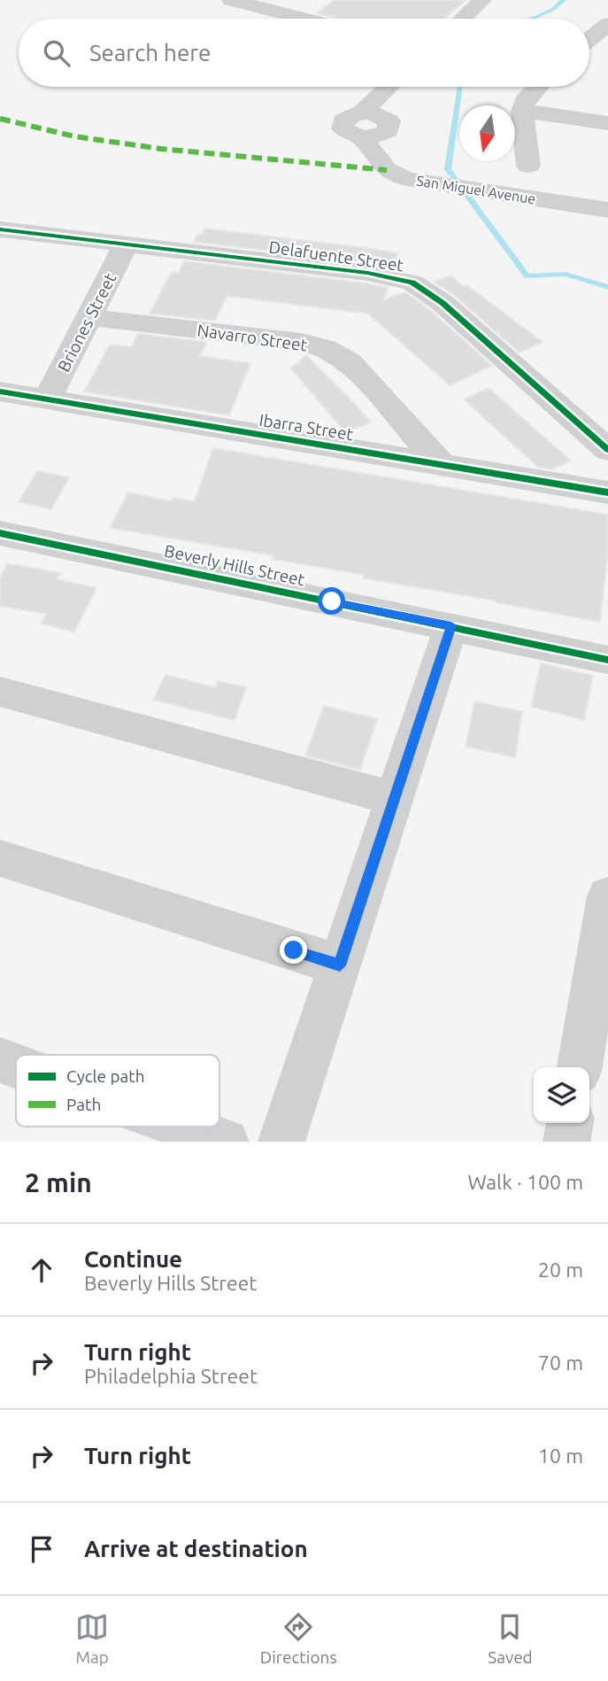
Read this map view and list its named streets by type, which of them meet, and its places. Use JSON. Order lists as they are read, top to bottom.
{
  "streets": {
    "street": [
      "San Miguel Avenue",
      "Delafuente Street",
      "Briones Street",
      "Navarro Street",
      "Ibarra Street",
      "Beverly Hills Street"
    ]
  },
  "crossings": [
    ["Delafuente Street", "Briones Street"],
    ["Briones Street", "Navarro Street"],
    ["Briones Street", "Ibarra Street"],
    ["Navarro Street", "Ibarra Street"]
  ],
  "legend": ["Cycle path", "Path"],
  "north": "bottom",
  "page": {
    "search": "Search here",
    "heading": ["2 min", "Walk · 100 m"],
    "list": [
      ["Continue", "Beverly Hills Street", "20 m"],
      ["Turn right", "Philadelphia Street", "70 m"],
      ["Turn right", "10 m"],
      "Arrive at destination"
    ],
    "nav": ["Map", "Directions", "Saved"]
  }
}
